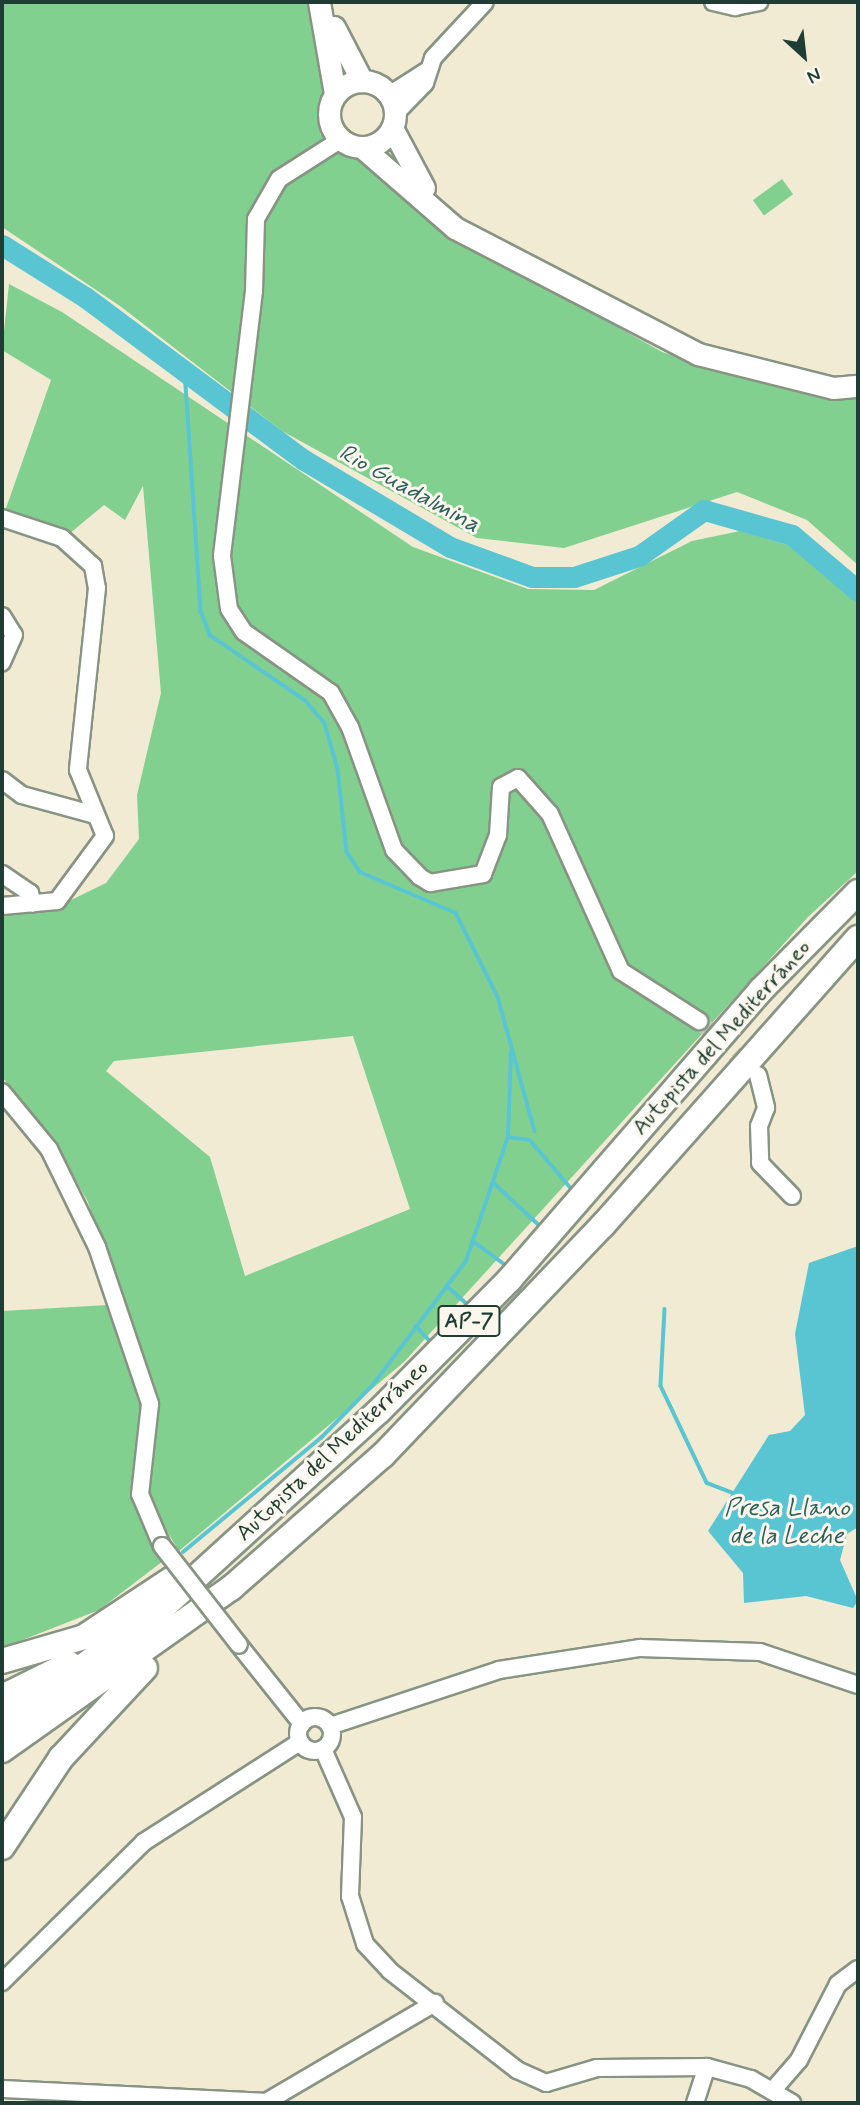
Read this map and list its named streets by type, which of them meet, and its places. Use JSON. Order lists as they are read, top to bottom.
{
  "streets": {
    "highway": ["Autopista del Mediterráneo", "AP-7"]
  },
  "water": ["Rio Guadalmina", "Presa Llano de la Leche"],
  "north": "bottom right"
}
